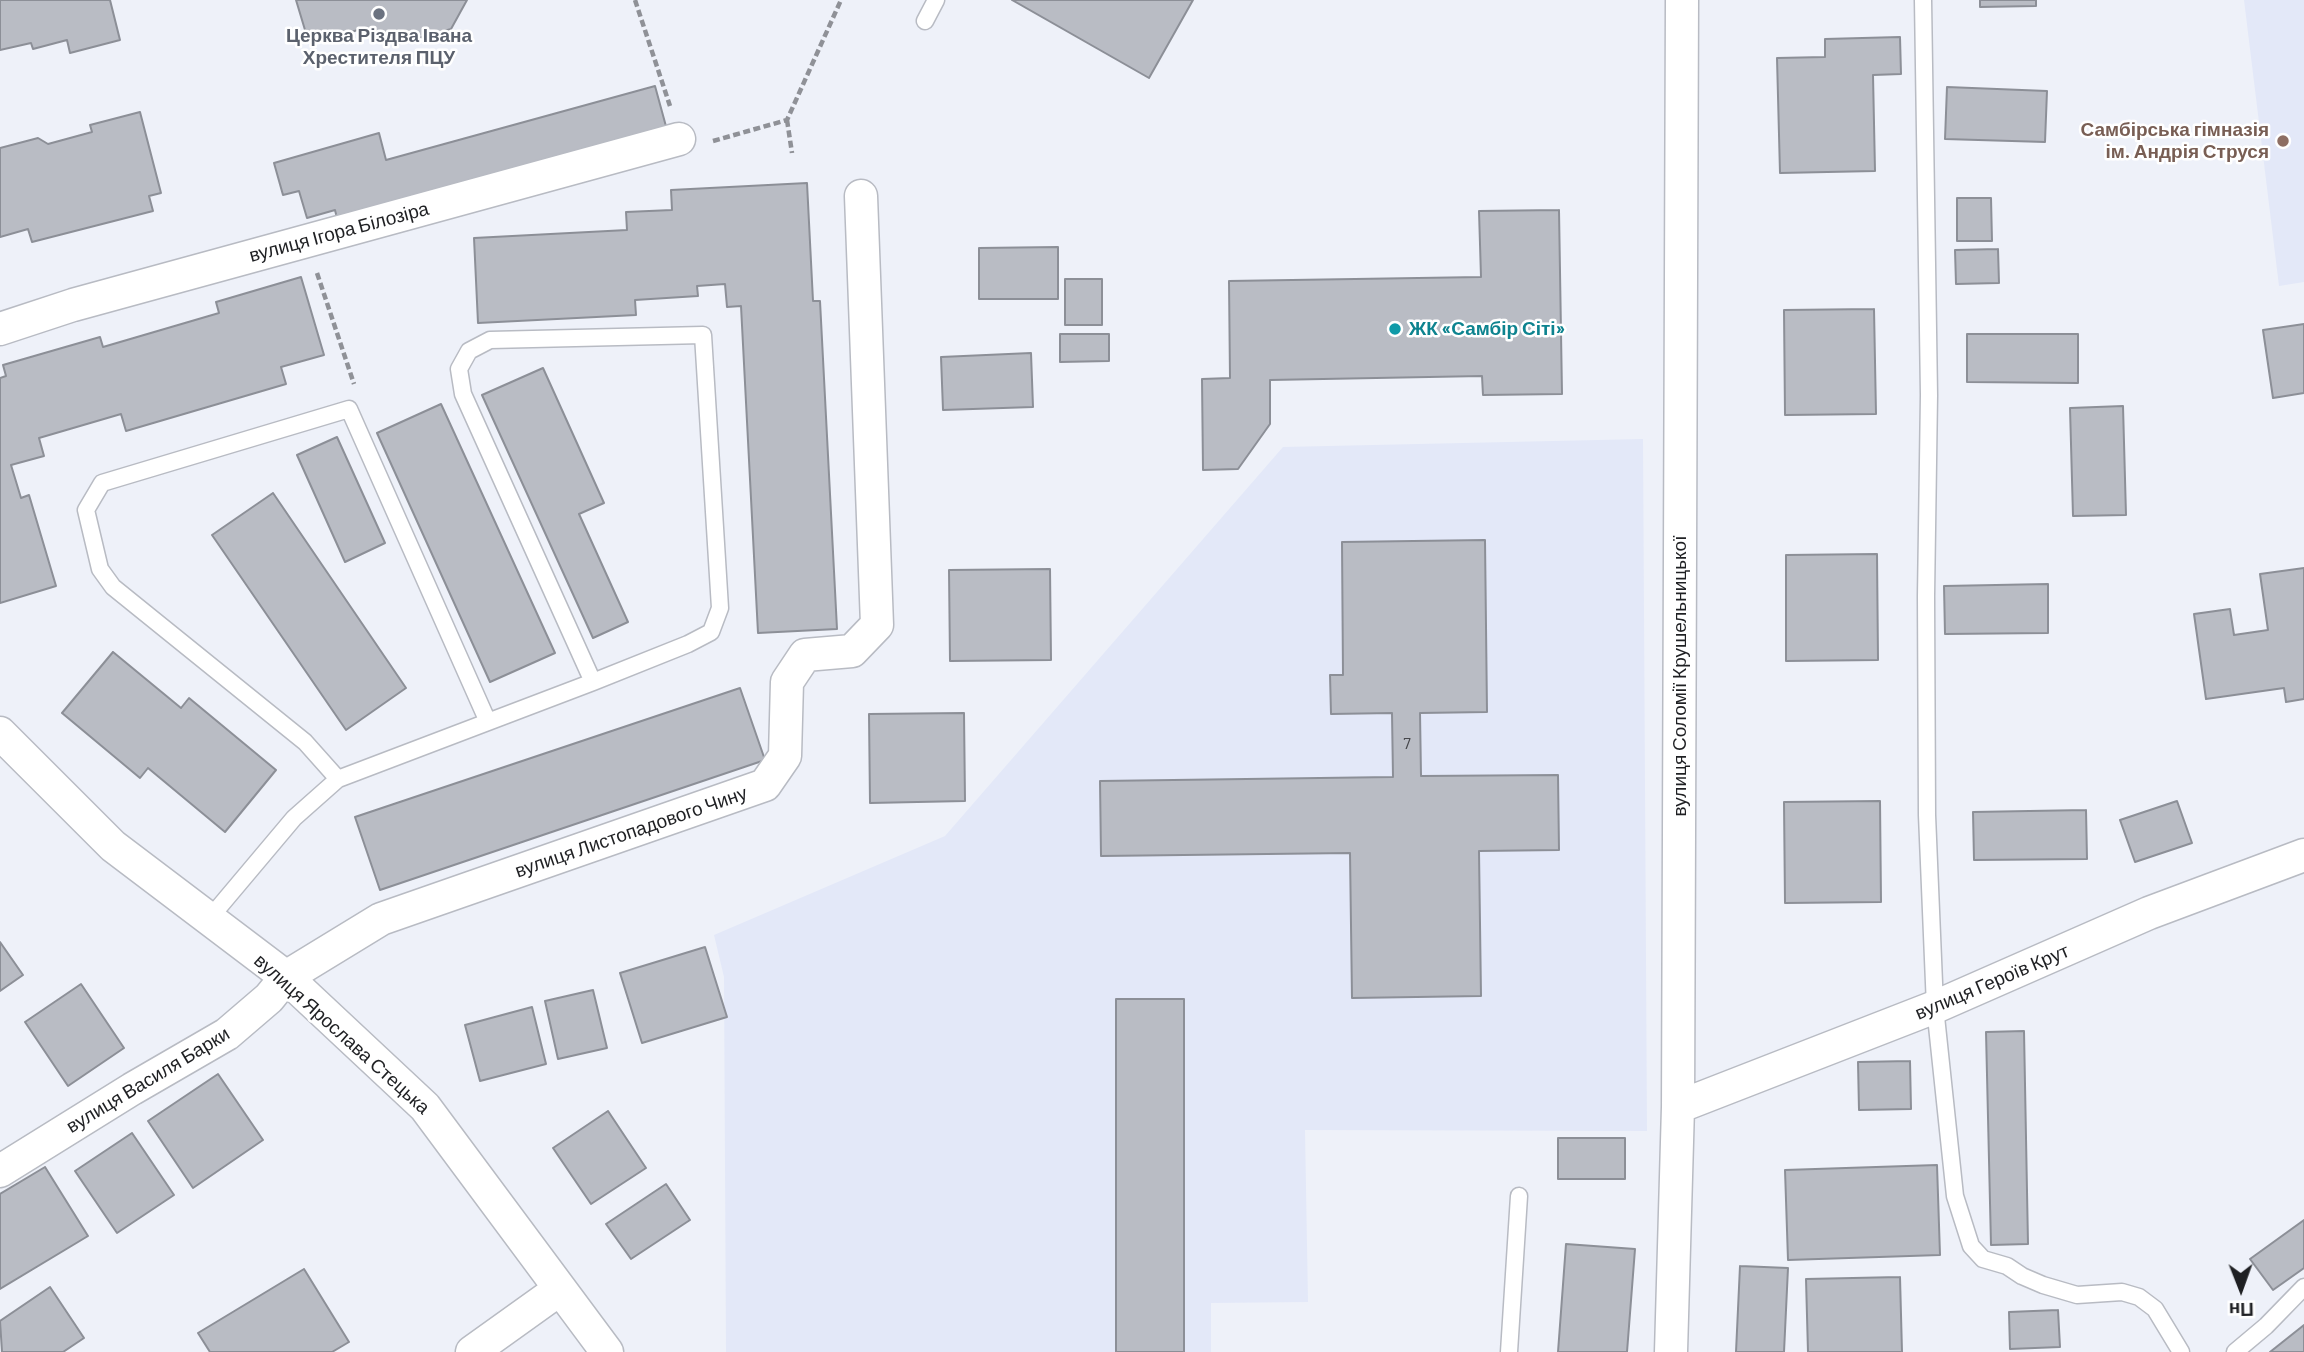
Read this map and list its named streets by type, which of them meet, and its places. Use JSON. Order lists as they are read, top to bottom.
{
  "streets": {
    "street": [
      "вулиця Ігора Білозіра",
      "вулиця Соломії Крушельницької",
      "вулиця Листопадового Чину",
      "вулиця Героїв Крут",
      "вулиця Ярослава Стецька",
      "вулиця Василя Барки"
    ]
  },
  "crossings": [
    ["вулиця Соломії Крушельницької", "вулиця Героїв Крут"],
    ["вулиця Листопадового Чину", "вулиця Ярослава Стецька"],
    ["вулиця Листопадового Чину", "вулиця Василя Барки"],
    ["вулиця Ярослава Стецька", "вулиця Василя Барки"]
  ],
  "places": ["Церква Різдва Івана Хрестителя ПЦУ", "Самбірська гімназія ім. Андрія Струся", "ЖК «Самбір Сіті»"],
  "house_numbers": ["7"],
  "north": "bottom"
}
